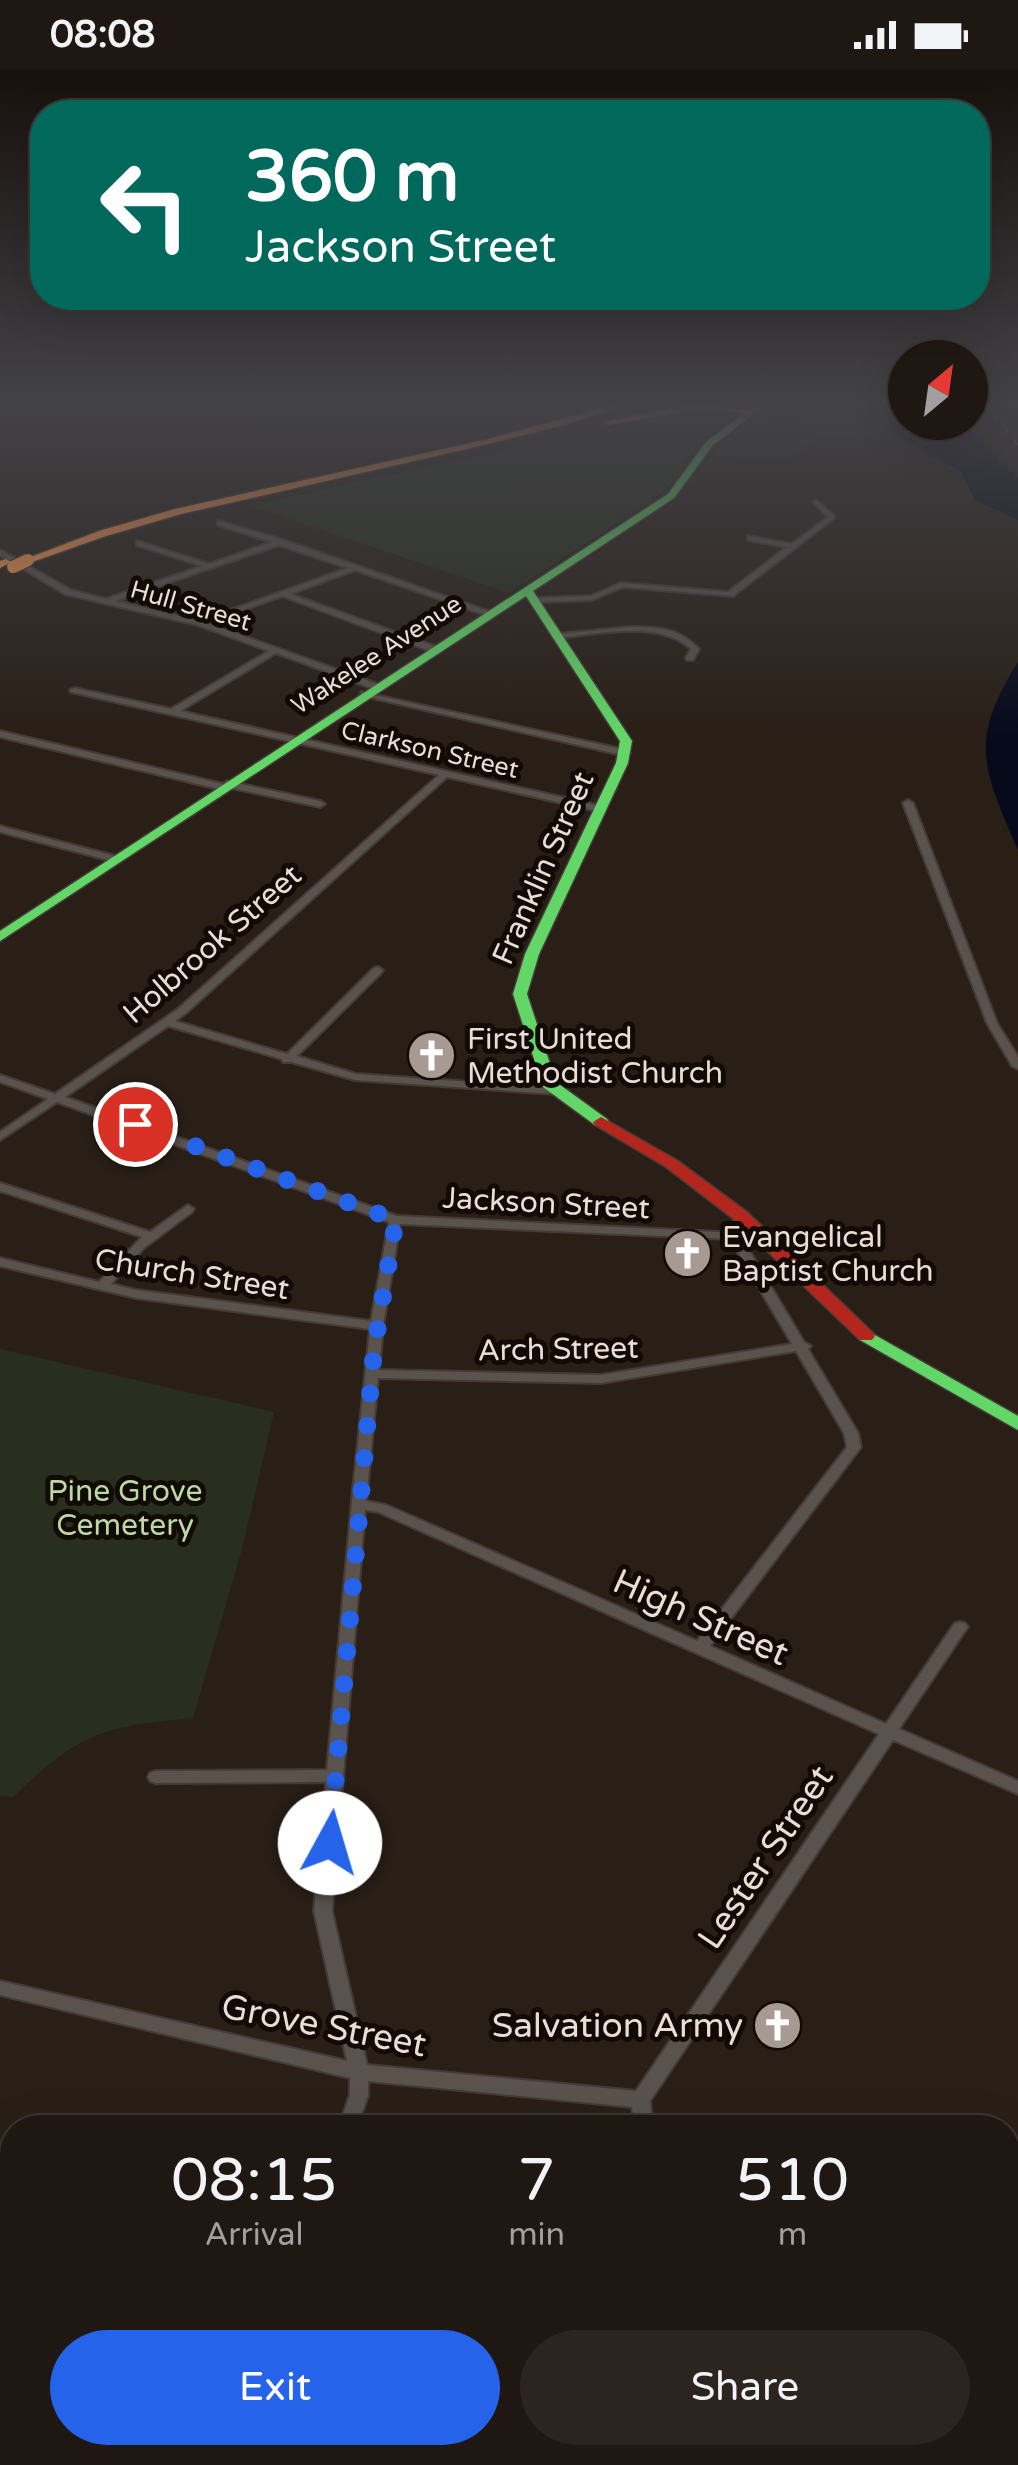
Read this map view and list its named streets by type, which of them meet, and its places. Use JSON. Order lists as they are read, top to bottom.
{
  "streets": {
    "main road": ["Wakelee Avenue", "Franklin Street"],
    "street": [
      "Hull Street",
      "Clarkson Street",
      "Holbrook Street",
      "Jackson Street",
      "Church Street",
      "Arch Street",
      "High Street",
      "Lester Street",
      "Grove Street"
    ]
  },
  "crossings": [
    ["Hull Street", "Wakelee Avenue"],
    ["Hull Street", "Franklin Street"],
    ["Wakelee Avenue", "Clarkson Street"],
    ["Wakelee Avenue", "Franklin Street"],
    ["Clarkson Street", "Franklin Street"],
    ["Clarkson Street", "Holbrook Street"],
    ["Holbrook Street", "Jackson Street"],
    ["High Street", "Lester Street"],
    ["Lester Street", "Grove Street"]
  ],
  "parks": ["Pine Grove Cemetery"],
  "places": {
    "church": ["First United Methodist Church", "Evangelical Baptist Church", "Salvation Army"]
  },
  "north": "top right",
  "page": {
    "status": "08:08",
    "turn": ["360 m", "Jackson Street"],
    "eta": [
      "08:15",
      "Arrival",
      "7",
      "min",
      "510",
      "m"
    ],
    "buttons": ["Exit", "Share"]
  }
}
